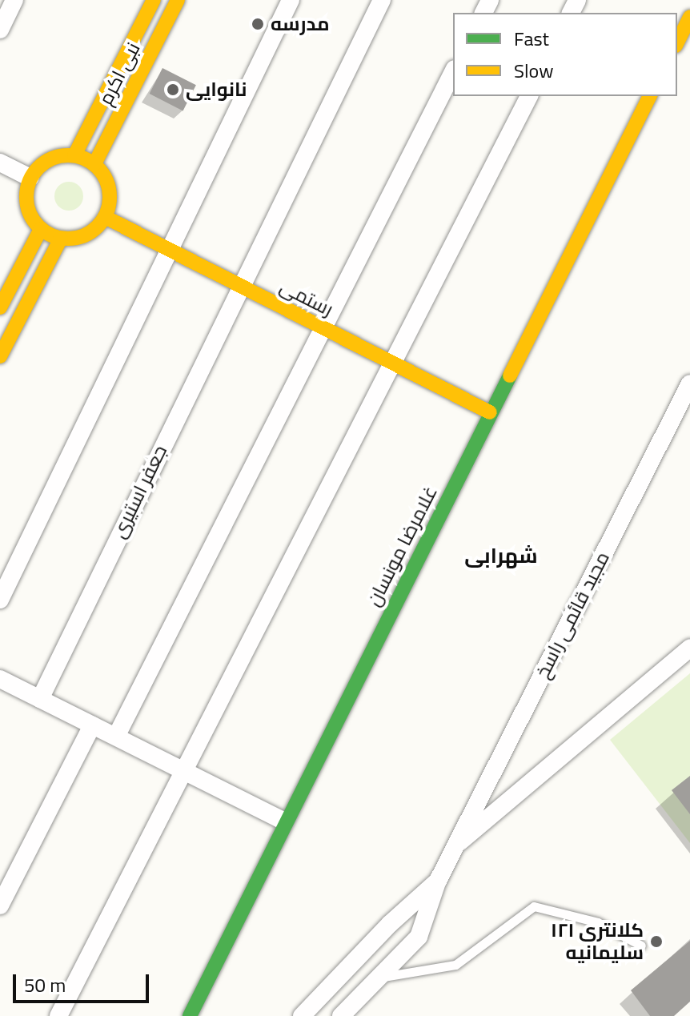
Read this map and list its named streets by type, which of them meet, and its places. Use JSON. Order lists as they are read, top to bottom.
{
  "streets": {
    "street": [
      "نبی اکرم",
      "رستمی",
      "جعفر استیری",
      "غلامرضا مونسان",
      "مجید قائمی راسخ"
    ]
  },
  "crossings": [
    ["نبی اکرم", "رستمی"],
    ["رستمی", "جعفر استیری"],
    ["رستمی", "غلامرضا مونسان"]
  ],
  "districts": ["شهرابی"],
  "places": ["مدرسه", "نانوایی", "كلانتری ١٢١ سلیمانیه"],
  "legend": ["Fast", "Slow"],
  "scale_bar": "50 m"
}
